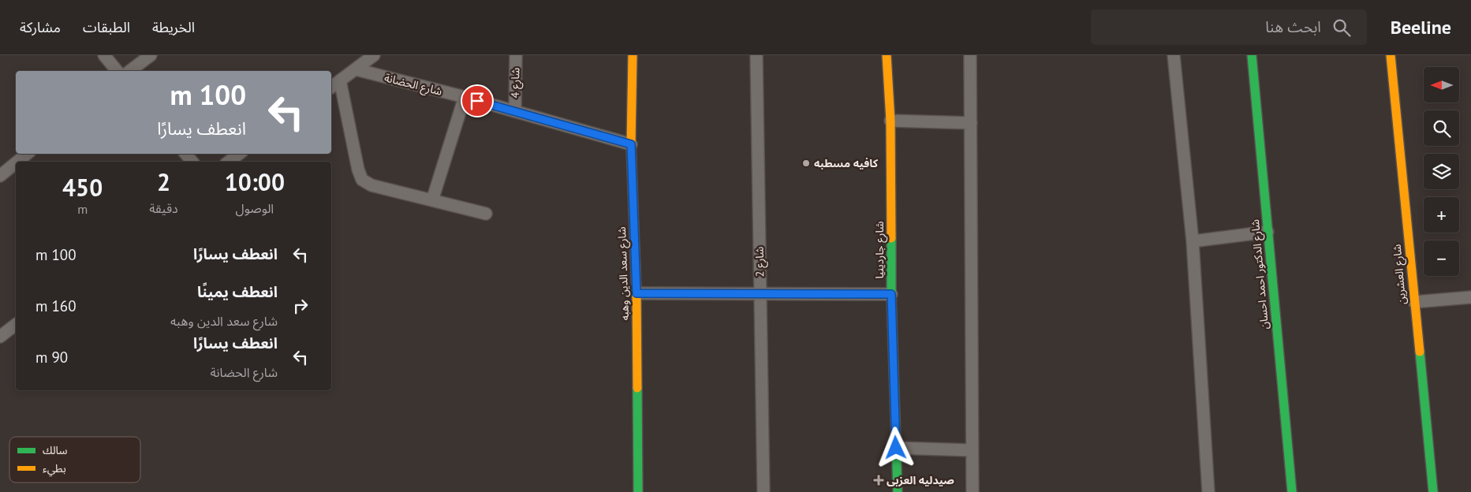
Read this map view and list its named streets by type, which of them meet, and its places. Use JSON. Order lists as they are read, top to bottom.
{
  "streets": {
    "street": [
      "شارع 4",
      "شارع الحضانة",
      "شارع جاردينيا",
      "شارع 2",
      "شارع سعد الدين وهبه",
      "شارع الدكتور احمد احسان",
      "شارع العشرين"
    ]
  },
  "crossings": [
    ["شارع 4", "شارع الحضانة"],
    ["شارع الحضانة", "شارع سعد الدين وهبه"]
  ],
  "places": {
    "other": ["كافيه مسطبه"],
    "health": ["صيدليه العزبى"]
  },
  "legend": ["سالك", "بطيء"],
  "north": "left",
  "page": {
    "header": "Beeline",
    "search": "ابحث هنا",
    "nav": ["الخريطة", "الطبقات", "مشاركة"],
    "map_buttons": ["+", "−"],
    "turn": ["100 m", "انعطف يسارًا"],
    "eta": [
      "10:00",
      "الوصول",
      "2",
      "دقيقة",
      "450",
      "m"
    ],
    "list": [
      {
        "name": "انعطف يسارًا",
        "value": "100 m"
      },
      {
        "name": "انعطف يمينًا",
        "note": "شارع سعد الدين وهبه",
        "value": "160 m"
      },
      {
        "name": "انعطف يسارًا",
        "note": "شارع الحضانة",
        "value": "90 m"
      }
    ]
  }
}
